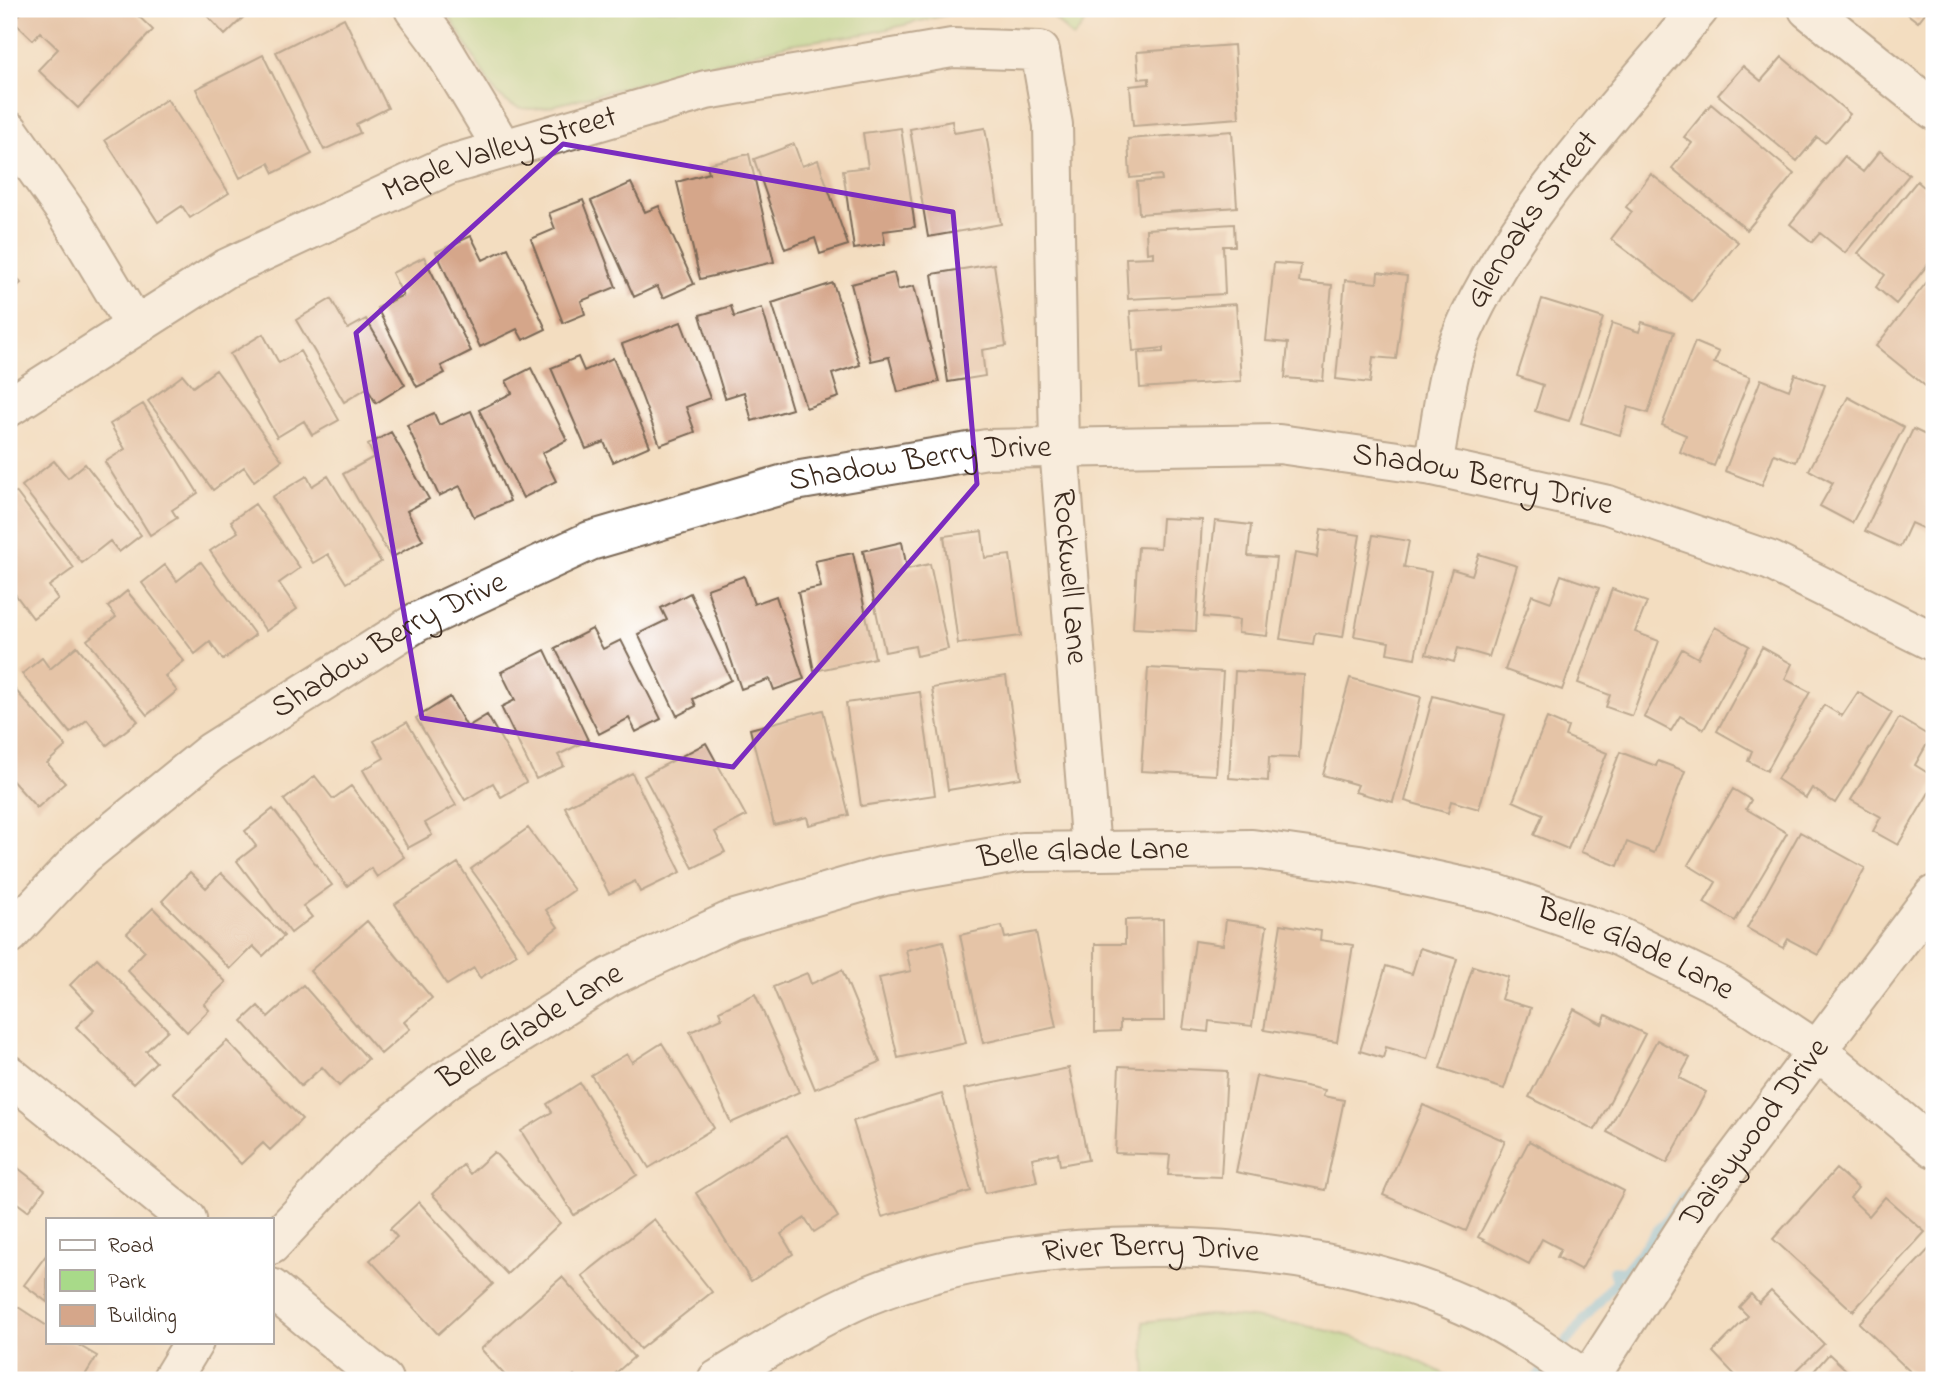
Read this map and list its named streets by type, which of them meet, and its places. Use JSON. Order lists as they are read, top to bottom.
{
  "streets": {
    "street": [
      "Maple Valley Street",
      "Glenoaks Street",
      "Shadow Berry Drive",
      "Rockwell Lane",
      "Belle Glade Lane",
      "Daisywood Drive",
      "River Berry Drive"
    ]
  },
  "crossings": [
    ["Maple Valley Street", "Rockwell Lane"],
    ["Glenoaks Street", "Shadow Berry Drive"],
    ["Shadow Berry Drive", "Rockwell Lane"],
    ["Rockwell Lane", "Belle Glade Lane"],
    ["Belle Glade Lane", "Daisywood Drive"],
    ["Daisywood Drive", "River Berry Drive"]
  ],
  "legend": ["Road", "Park", "Building"]
}
